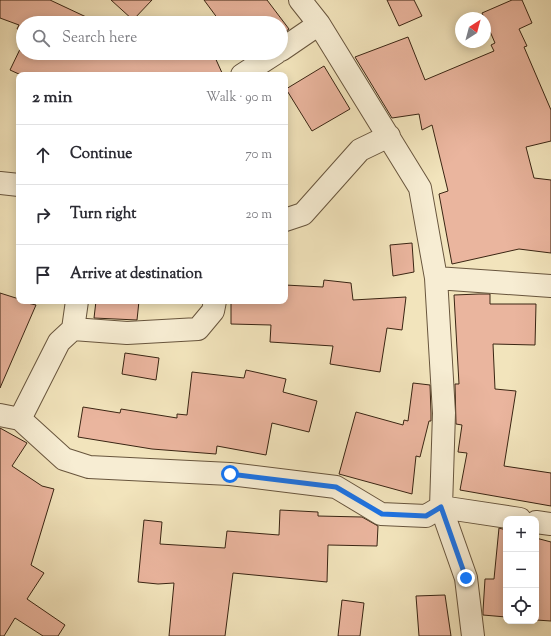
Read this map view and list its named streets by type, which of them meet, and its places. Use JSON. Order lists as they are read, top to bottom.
{
  "north": "top right",
  "page": {
    "search": "Search here",
    "heading": ["2 min", "Walk · 90 m"],
    "list": [
      ["Continue", "70 m"],
      ["Turn right", "20 m"],
      "Arrive at destination"
    ],
    "map_buttons": ["+", "−"]
  }
}
